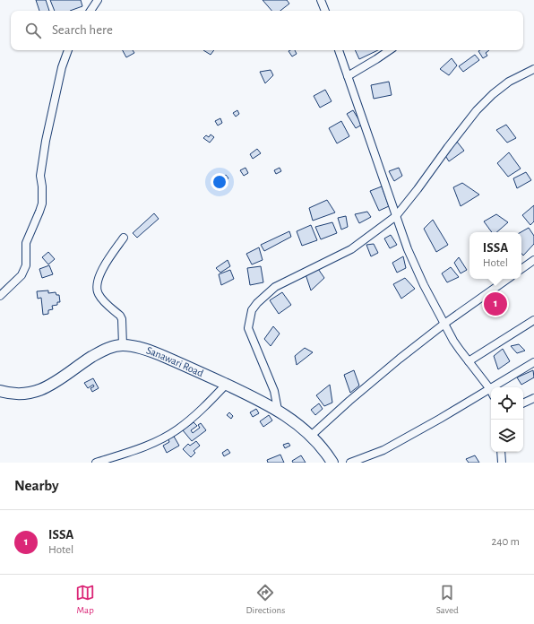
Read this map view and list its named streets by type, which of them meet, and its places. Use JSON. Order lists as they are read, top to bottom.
{
  "streets": {
    "street": ["Sanawari Road"]
  },
  "page": {
    "search": "Search here",
    "popup": ["ISSA", "Hotel"],
    "pins": "1",
    "heading": "Nearby",
    "list": [
      {
        "mark": "1",
        "name": "ISSA",
        "note": "Hotel",
        "value": "240 m"
      }
    ],
    "nav": ["Map", "Directions", "Saved"]
  }
}
